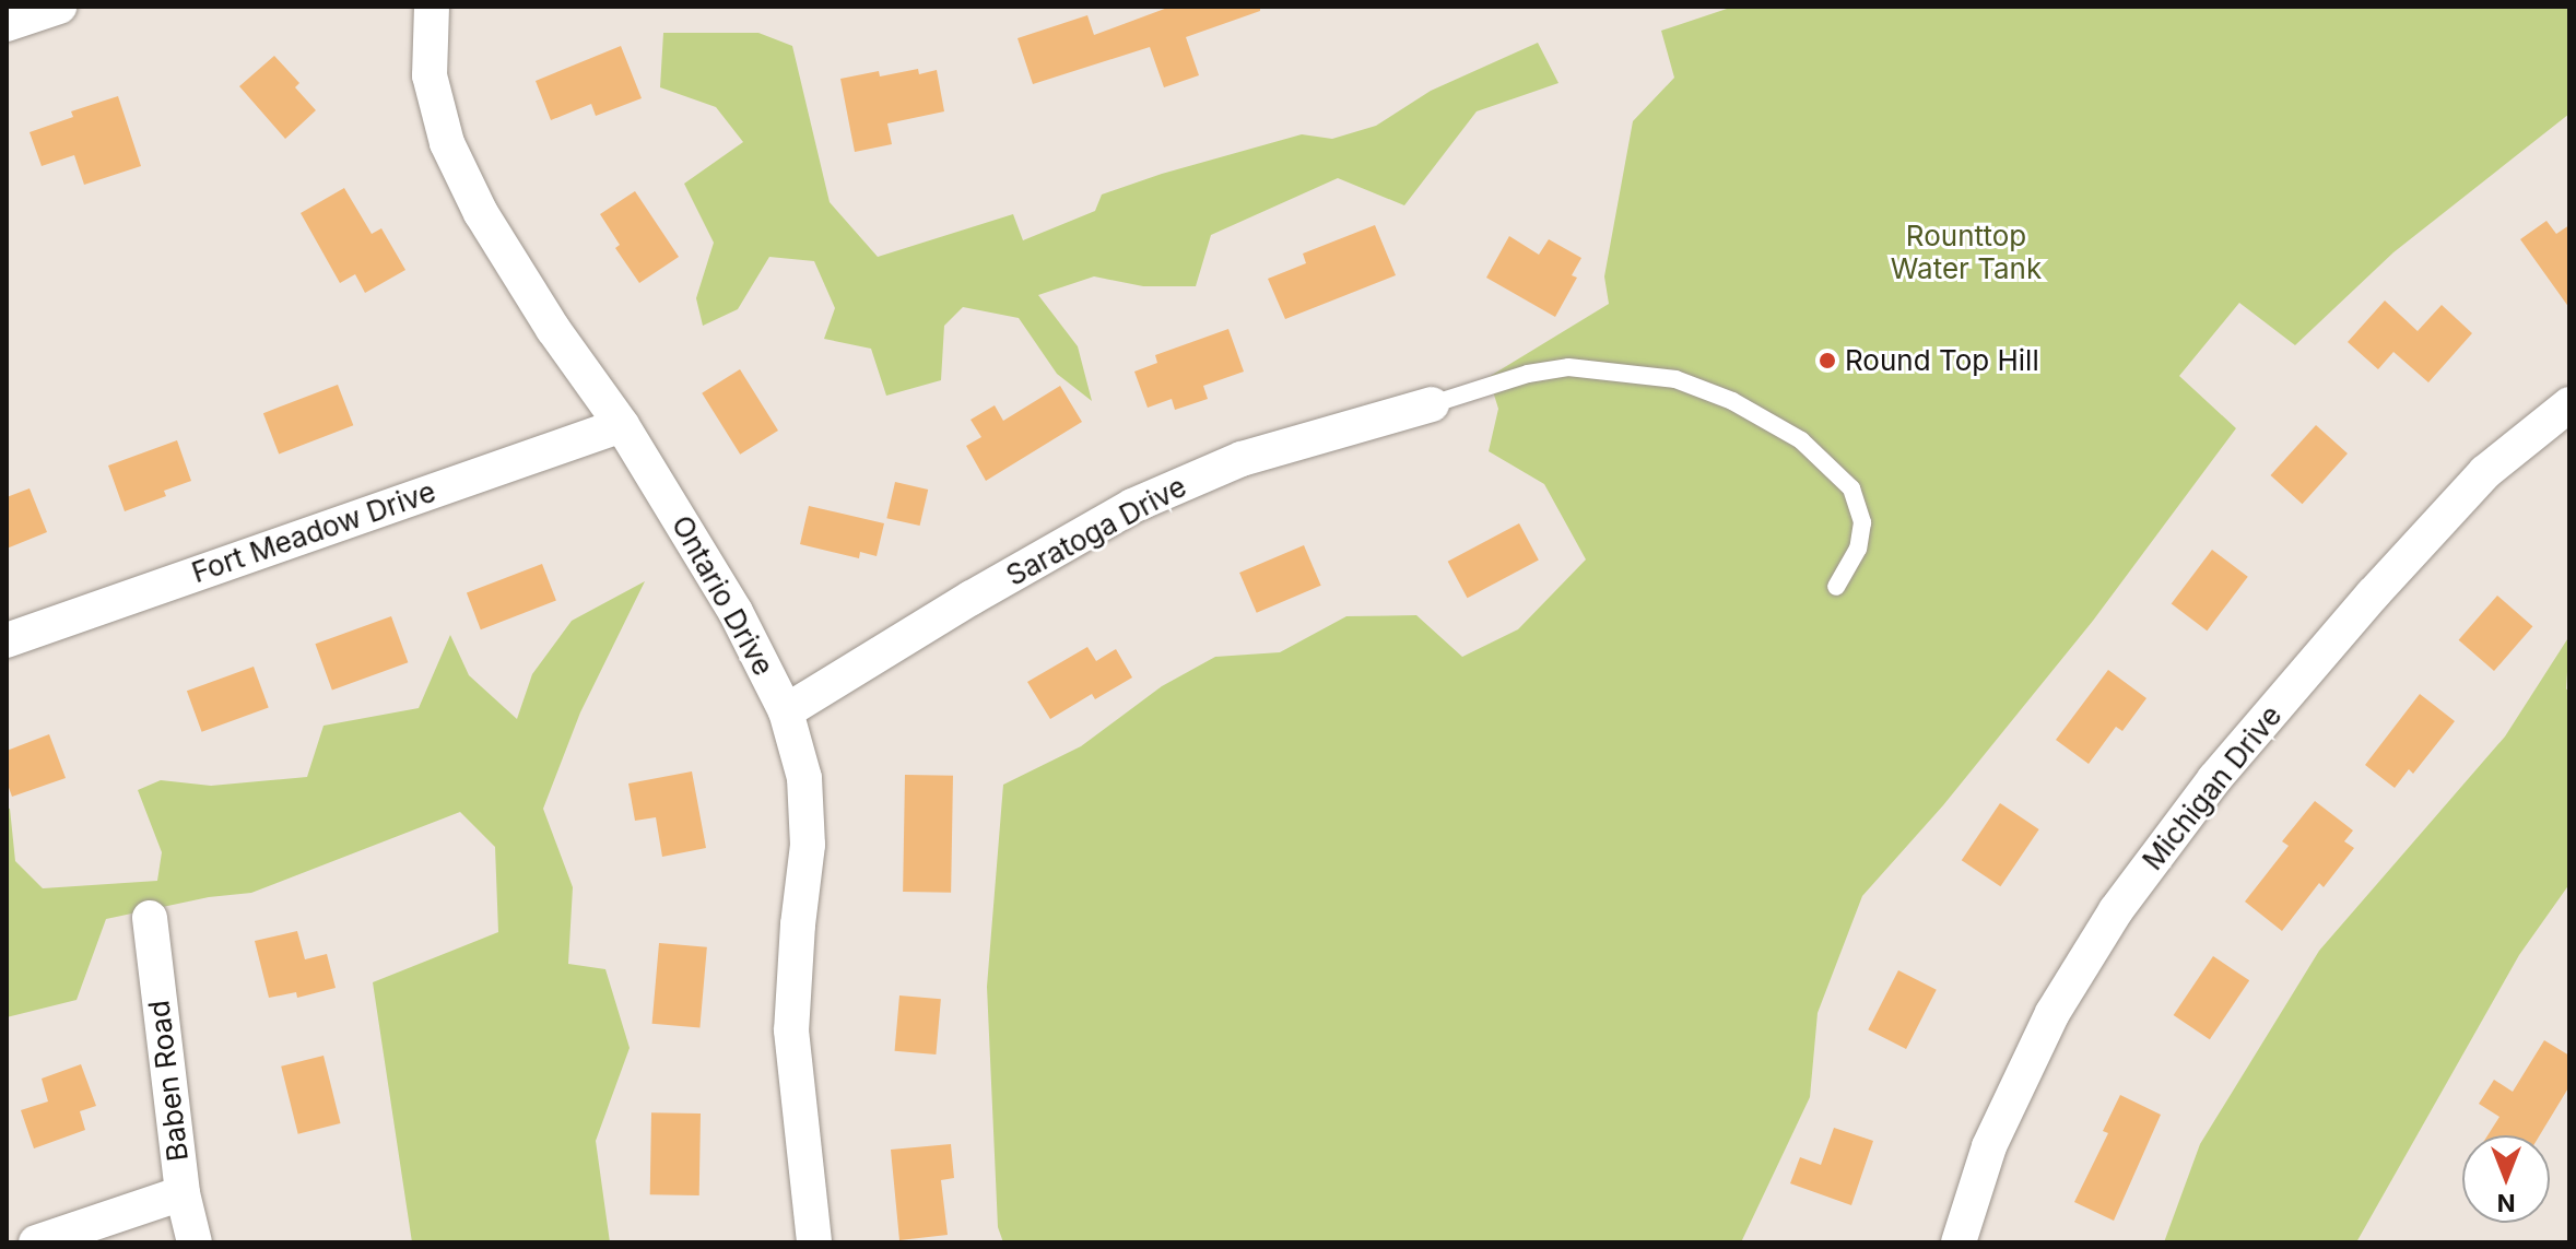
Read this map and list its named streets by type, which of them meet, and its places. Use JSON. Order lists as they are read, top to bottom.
{
  "streets": {
    "street": [
      "Saratoga Drive",
      "Fort Meadow Drive",
      "Ontario Drive",
      "Michigan Drive",
      "Baben Road"
    ]
  },
  "crossings": [
    ["Saratoga Drive", "Ontario Drive"],
    ["Fort Meadow Drive", "Ontario Drive"]
  ],
  "parks": ["Rounttop Water Tank"],
  "places": ["Round Top Hill"],
  "north": "bottom"
}
